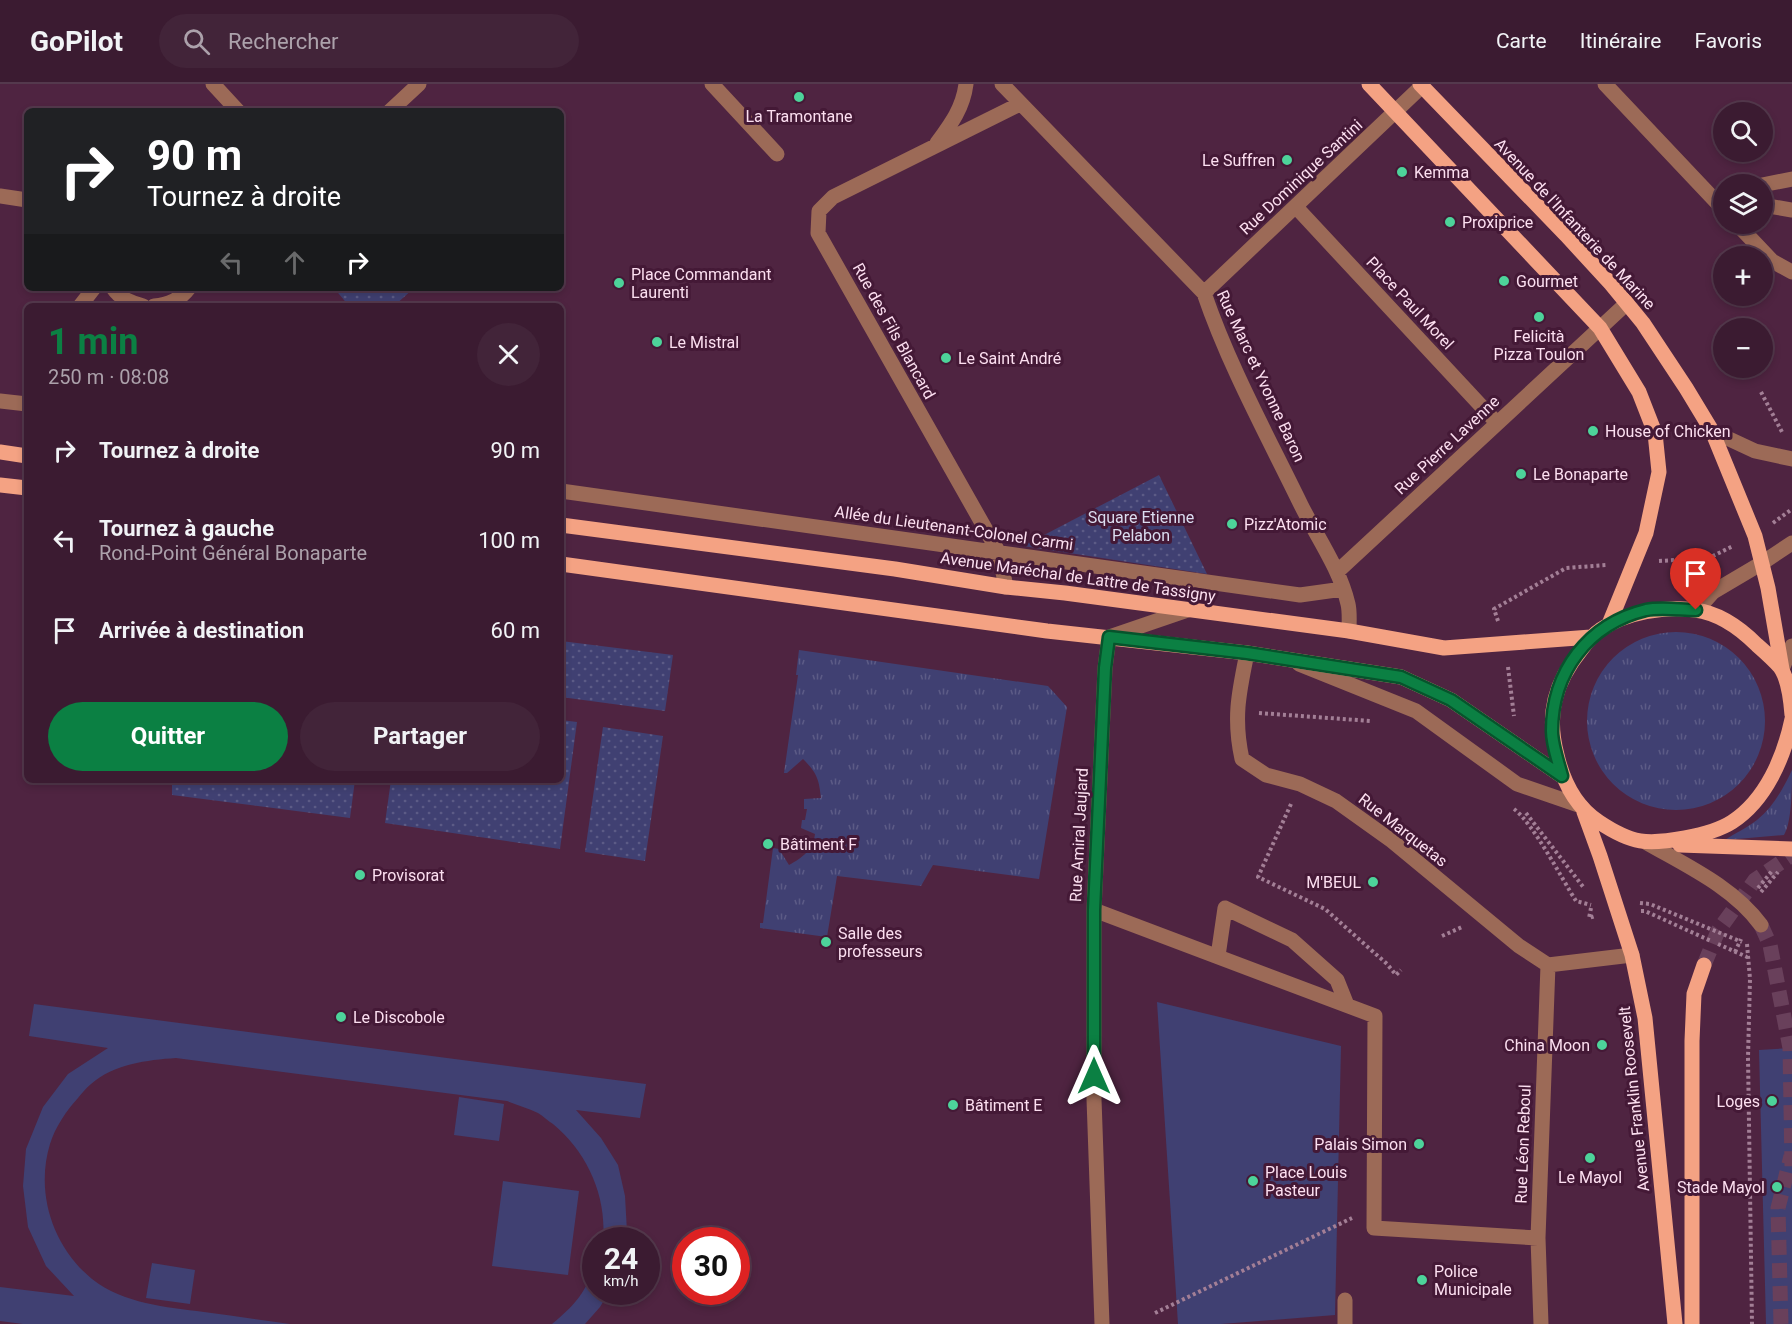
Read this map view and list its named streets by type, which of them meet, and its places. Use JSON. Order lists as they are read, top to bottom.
{
  "streets": {
    "main road": ["Avenue de l'Infanterie de Marine", "Avenue Maréchal de Lattre de Tassigny", "Avenue Franklin Roosevelt"],
    "street": [
      "Rue Dominique Santini",
      "Place Paul Morel",
      "Rue des Fils Blancard",
      "Rue Marc et Yvonne Baron",
      "Rue Pierre Lavenne",
      "Allée du Lieutenant-Colonel Carmi",
      "Rue Marquetas",
      "Rue Amiral Jaujard",
      "Rue Léon Reboul"
    ]
  },
  "crossings": [
    ["Rue Dominique Santini", "Avenue de l'Infanterie de Marine"],
    ["Rue Dominique Santini", "Place Paul Morel"],
    ["Rue Dominique Santini", "Rue Marc et Yvonne Baron"],
    ["Avenue de l'Infanterie de Marine", "Rue Pierre Lavenne"],
    ["Place Paul Morel", "Rue Pierre Lavenne"],
    ["Rue des Fils Blancard", "Rue Marc et Yvonne Baron"],
    ["Rue des Fils Blancard", "Allée du Lieutenant-Colonel Carmi"],
    ["Rue des Fils Blancard", "Avenue Maréchal de Lattre de Tassigny"],
    ["Rue Marc et Yvonne Baron", "Rue Pierre Lavenne"],
    ["Rue Marquetas", "Rue Léon Reboul"]
  ],
  "parks": ["Square Etienne Pelabon"],
  "places": [
    "La Tramontane",
    "Le Suffren",
    "Kemma",
    "Proxiprice",
    "Gourmet",
    "Place Commandant Laurenti",
    "Felicità Pizza Toulon",
    "Le Mistral",
    "Le Saint André",
    "House of Chicken",
    "Le Bonaparte",
    "Pizz'Atomic",
    "Bâtiment F",
    "Provisorat",
    "M'BEUL",
    "Salle des professeurs",
    "Le Discobole",
    "China Moon",
    "Loges",
    "Bâtiment E",
    "Palais Simon",
    "Le Mayol",
    "Place Louis Pasteur",
    "Stade Mayol",
    "Police Municipale"
  ],
  "page": {
    "header": "GoPilot",
    "search": "Rechercher",
    "nav": ["Carte", "Itinéraire", "Favoris"],
    "map_buttons": ["+", "−"],
    "turn": ["90 m", "Tournez à droite"],
    "heading": ["1 min", "250 m · 08:08"],
    "list": [
      {
        "name": "Tournez à droite",
        "value": "90 m"
      },
      {
        "name": "Tournez à gauche",
        "note": "Rond-Point Général Bonaparte",
        "value": "100 m"
      },
      {
        "name": "Arrivée à destination",
        "value": "60 m"
      }
    ],
    "buttons": ["Quitter", "Partager"],
    "speed": "24 km/h",
    "limit": "30"
  }
}
